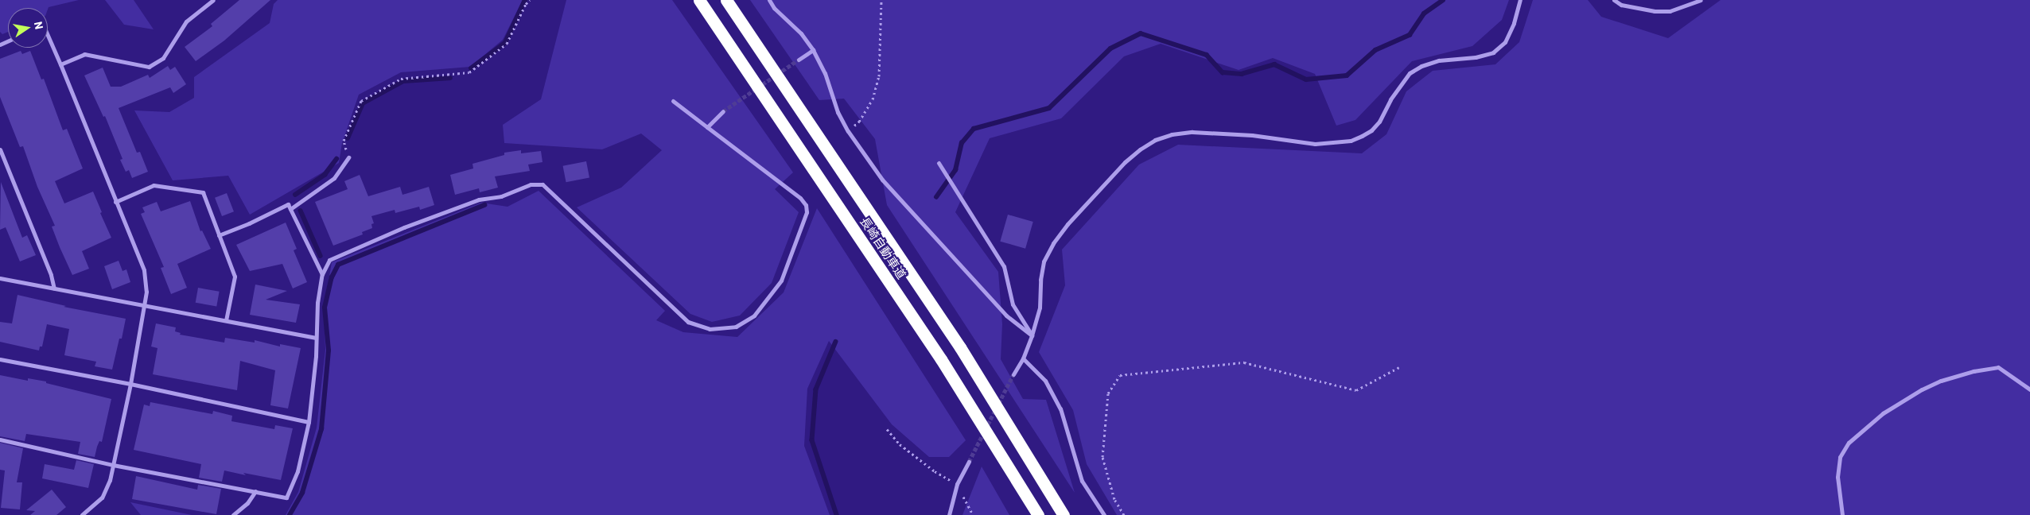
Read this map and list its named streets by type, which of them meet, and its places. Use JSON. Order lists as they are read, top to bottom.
{
  "streets": {
    "highway": ["長崎自動車道"]
  },
  "north": "right"
}
